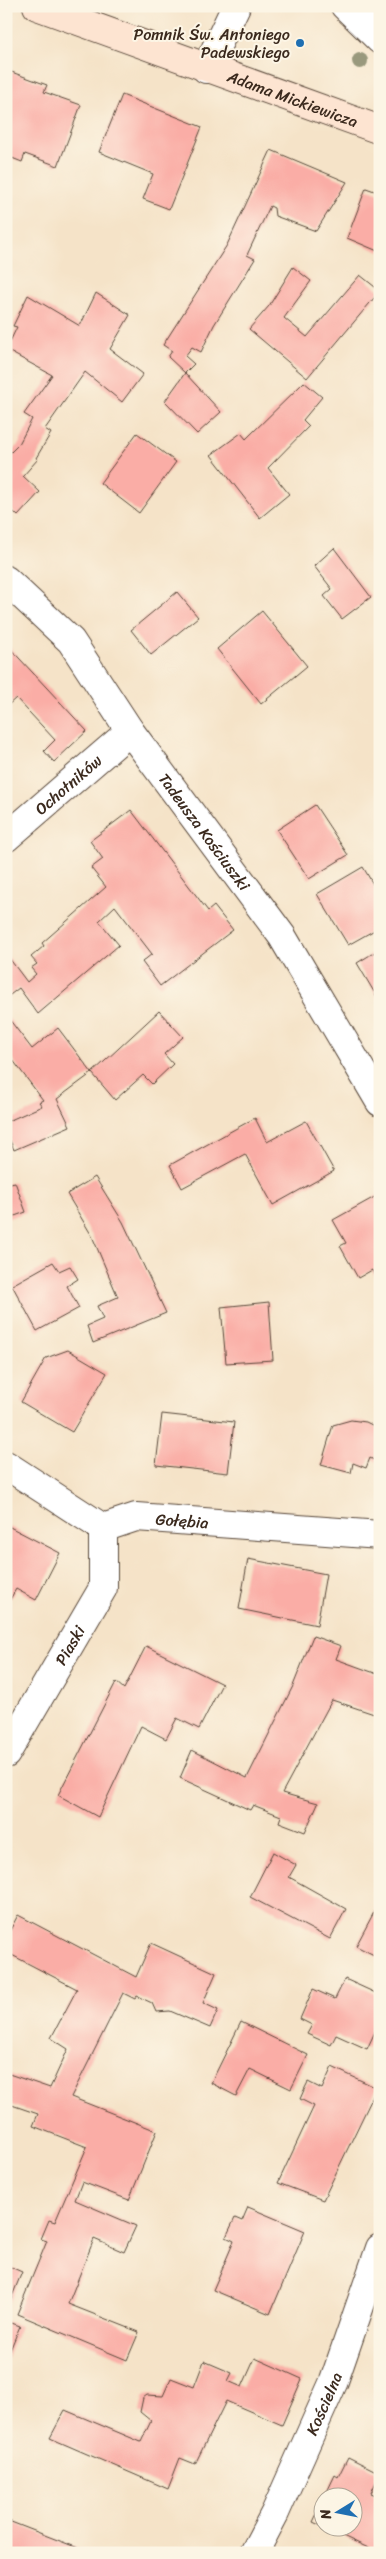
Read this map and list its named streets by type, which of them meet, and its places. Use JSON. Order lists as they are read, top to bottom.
{
  "streets": {
    "main road": ["Adama Mickiewicza"],
    "street": [
      "Ochotników",
      "Tadeusza Kościuszki",
      "Gołębia",
      "Piaski",
      "Kościelna"
    ]
  },
  "crossings": [
    ["Ochotników", "Tadeusza Kościuszki"],
    ["Gołębia", "Piaski"]
  ],
  "places": ["Pomnik Św. Antoniego Padewskiego"],
  "north": "left"
}
